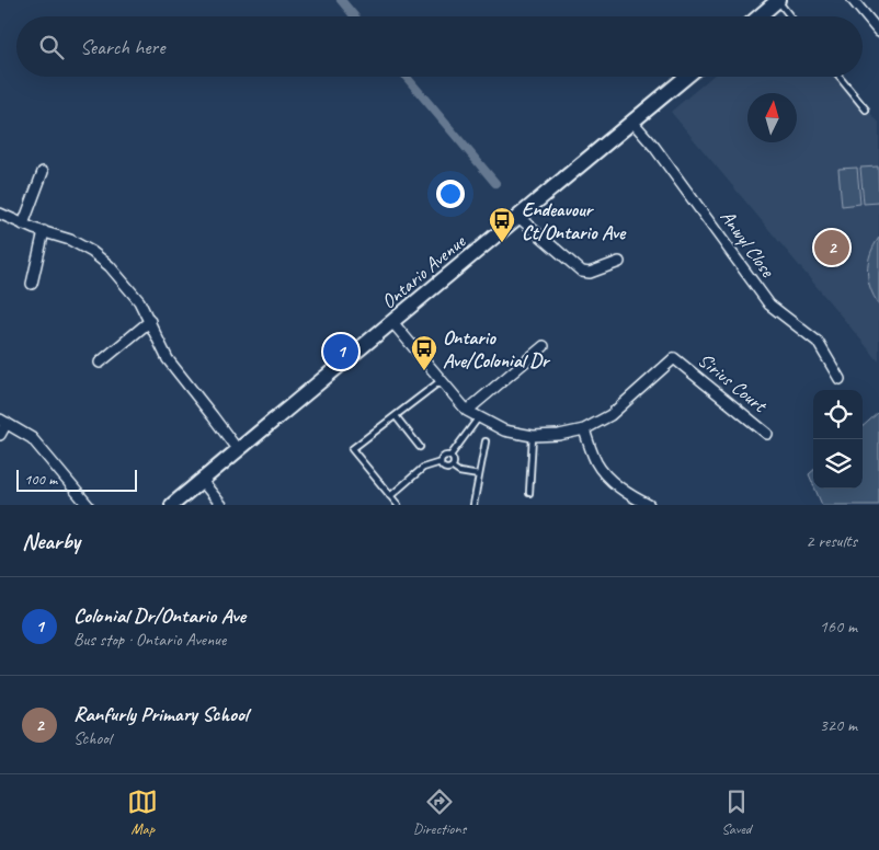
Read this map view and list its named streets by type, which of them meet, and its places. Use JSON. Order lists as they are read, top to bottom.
{
  "streets": {
    "street": ["Anwyl Close", "Ontario Avenue", "Sirius Court"]
  },
  "crossings": [
    ["Anwyl Close", "Ontario Avenue"]
  ],
  "places": {
    "bus stop": ["Endeavour Ct/Ontario Ave", "Ontario Ave/Colonial Dr"]
  },
  "scale_bar": "100 m",
  "north": "top",
  "page": {
    "search": "Search here",
    "pins": ["2", "1"],
    "scale": "100 m",
    "heading": ["Nearby", "2 results"],
    "list": [
      {
        "mark": "1",
        "name": "Colonial Dr/Ontario Ave",
        "note": "Bus stop · Ontario Avenue",
        "value": "160 m"
      },
      {
        "mark": "2",
        "name": "Ranfurly Primary School",
        "note": "School",
        "value": "320 m"
      }
    ],
    "nav": ["Map", "Directions", "Saved"]
  }
}
